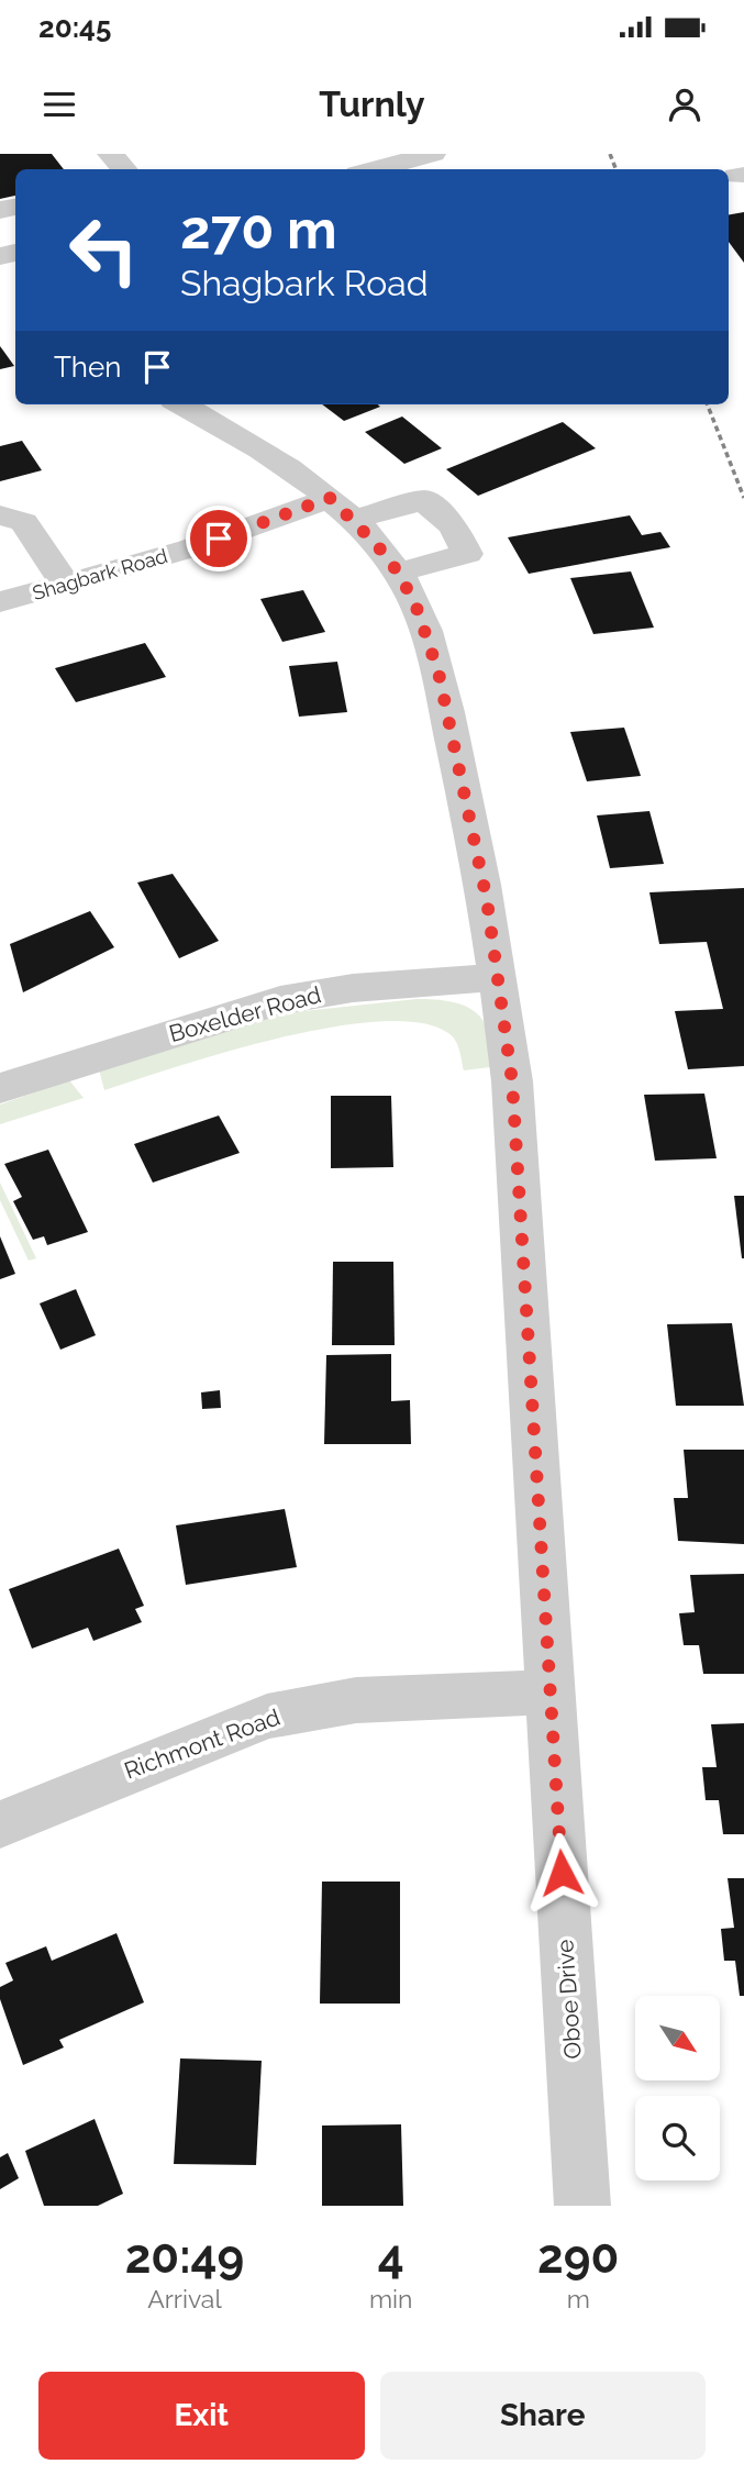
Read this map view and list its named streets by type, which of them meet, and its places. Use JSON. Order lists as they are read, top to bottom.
{
  "streets": {
    "street": [
      "Shagbark Road",
      "Boxelder Road",
      "Richmont Road",
      "Oboe Drive"
    ]
  },
  "crossings": [
    ["Shagbark Road", "Oboe Drive"],
    ["Boxelder Road", "Oboe Drive"],
    ["Richmont Road", "Oboe Drive"]
  ],
  "north": "bottom right",
  "page": {
    "status": "20:45",
    "header": "Turnly",
    "turn": ["270 m", "Shagbark Road"],
    "then": "Then",
    "eta": [
      "20:49",
      "Arrival",
      "4",
      "min",
      "290",
      "m"
    ],
    "buttons": ["Exit", "Share"]
  }
}
